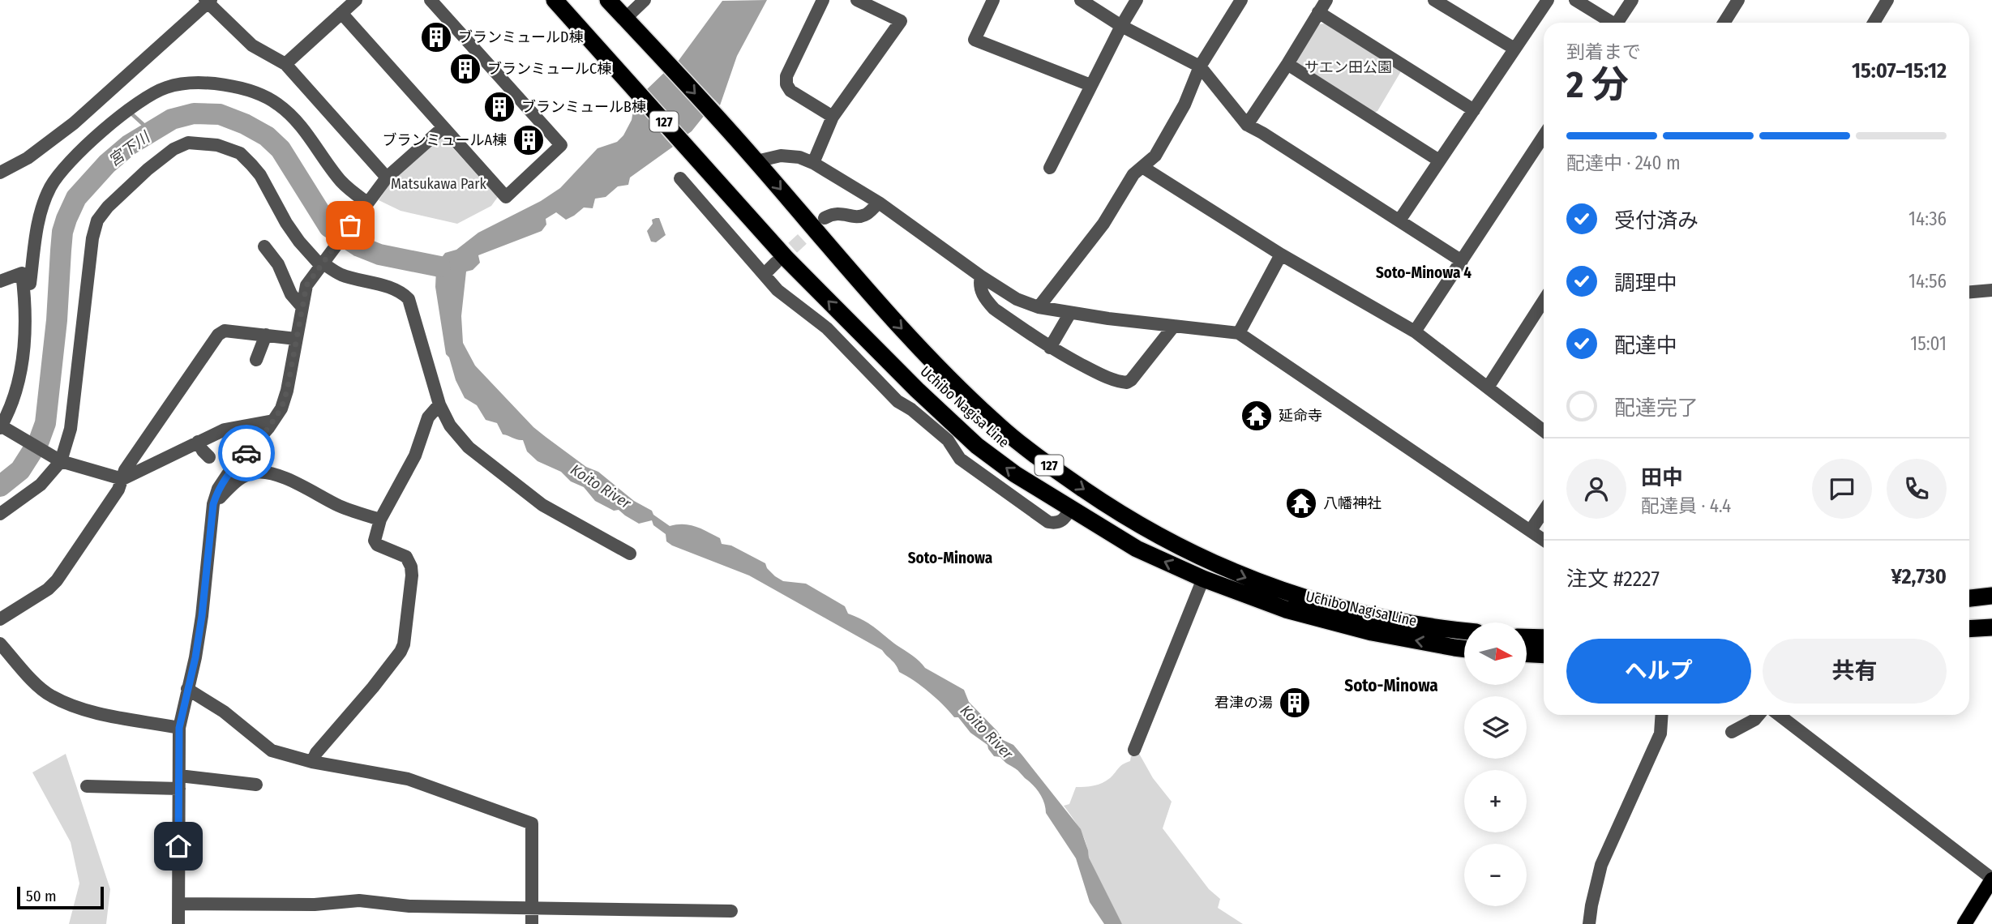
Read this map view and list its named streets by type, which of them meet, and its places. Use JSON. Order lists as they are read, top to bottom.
{
  "streets": {
    "highway": ["127", "Uchibo Nagisa Line"]
  },
  "districts": ["Soto-Minowa 4", "Soto-Minowa", "Soto-Minowa"],
  "water": ["宮下川", "Koito River"],
  "parks": ["サエン田公園", "Matsukawa Park"],
  "places": {
    "building": [
      "ブランミュールD棟",
      "ブランミュールC棟",
      "ブランミュールB棟",
      "ブランミュールA棟",
      "君津の湯"
    ],
    "temple": ["延命寺", "八幡神社"]
  },
  "scale_bar": "50 m",
  "north": "right",
  "page": {
    "heading": ["2 分", "到着まで", "15:07–15:12"],
    "panel": [
      "田中",
      "配達員 · 4.4",
      "注文 #2227",
      "¥2,730"
    ],
    "bar": "配達中 · 240 m",
    "list": [
      ["受付済み", "14:36"],
      ["調理中", "14:56"],
      ["配達中", "15:01"],
      "配達完了"
    ],
    "map_buttons": ["+", "−"],
    "buttons": ["ヘルプ", "共有"],
    "scale": "50 m"
  }
}
